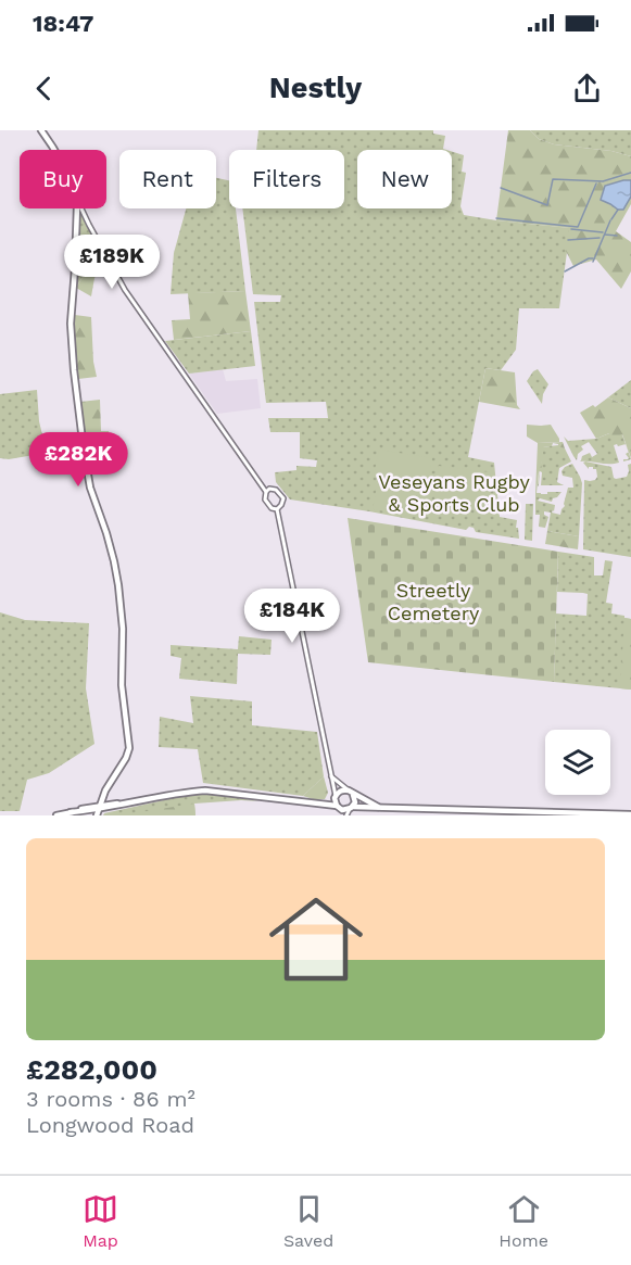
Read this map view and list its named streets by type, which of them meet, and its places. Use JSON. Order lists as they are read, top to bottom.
{
  "parks": ["Veseyans Rugby & Sports Club", "Streetly Cemetery"],
  "page": {
    "status": "18:47",
    "header": "Nestly",
    "chip": [
      "Buy",
      "Rent",
      "Filters",
      "New"
    ],
    "price": ["£189K", "£282K", "£184K"],
    "list": [
      {
        "name": "£282,000",
        "note": "3 rooms · 86 m² · Longwood Road"
      }
    ],
    "tabs": ["Map", "Saved", "Home"]
  }
}
